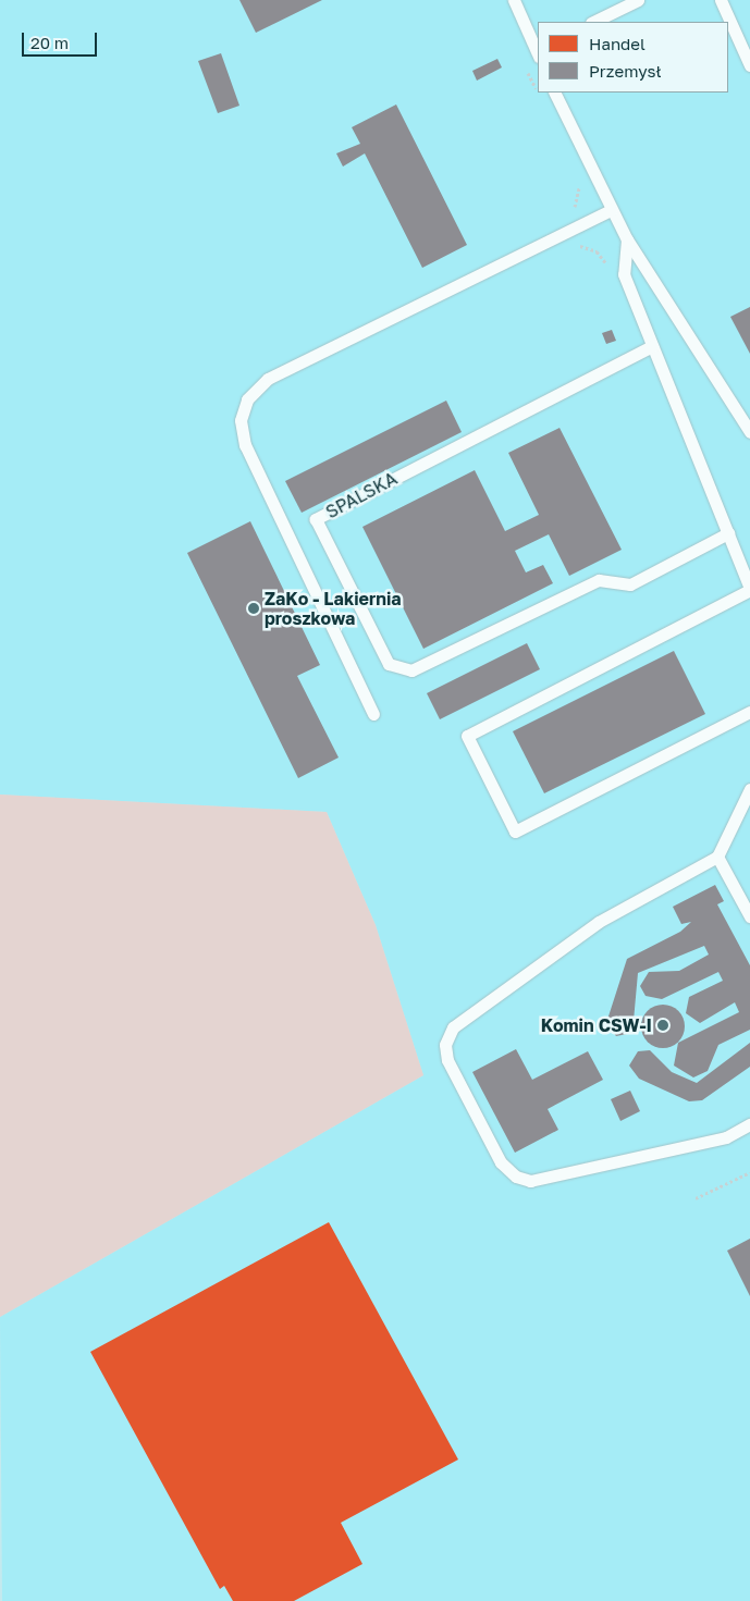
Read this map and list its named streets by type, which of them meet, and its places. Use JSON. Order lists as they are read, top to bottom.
{
  "streets": {
    "lane": ["SPALSKA"]
  },
  "places": ["ZaKo - Lakiernia proszkowa", "Komin CSW-I"],
  "legend": ["Handel", "Przemysł"],
  "scale_bar": "20 m"
}
